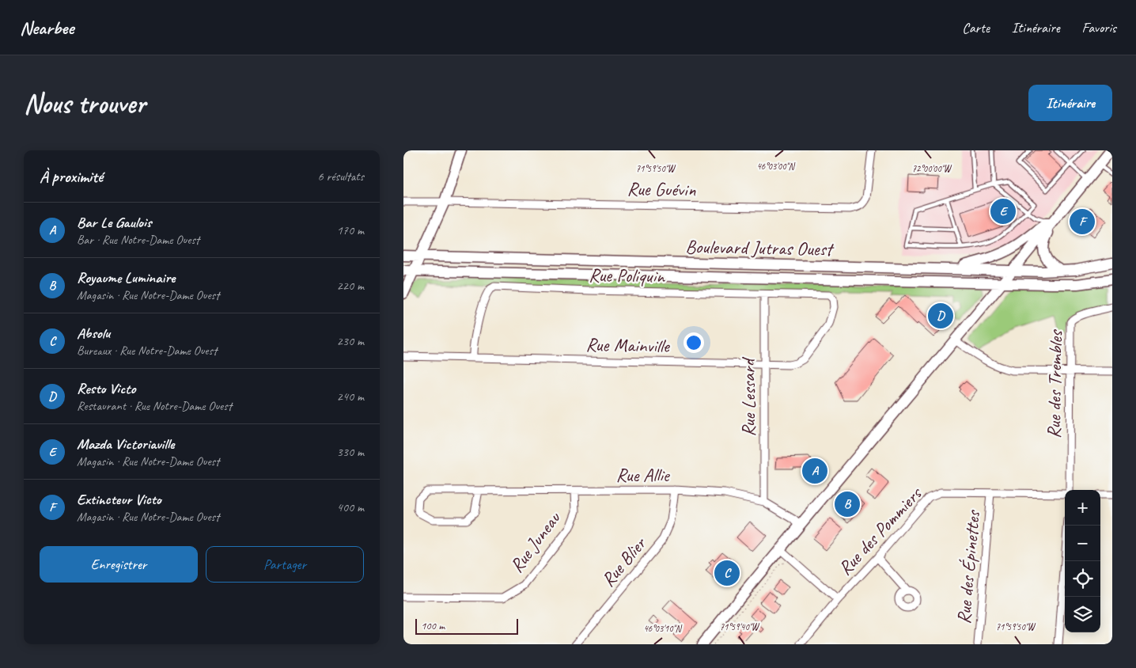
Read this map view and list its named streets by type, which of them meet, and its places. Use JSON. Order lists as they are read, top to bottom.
{
  "streets": {
    "main road": ["Boulevard Jutras Ouest"],
    "street": [
      "Rue Guévin",
      "Rue Poliquin",
      "Rue Mainville",
      "Rue des Trembles",
      "Rue Lessard",
      "Rue Allie",
      "Rue des Pommiers",
      "Rue Juneau",
      "Rue Blier",
      "Rue des Épinettes"
    ]
  },
  "crossings": [
    ["Rue Poliquin", "Rue Mainville"],
    ["Rue Poliquin", "Rue Lessard"],
    ["Rue Mainville", "Rue Lessard"],
    ["Rue Lessard", "Rue Allie"],
    ["Rue Allie", "Rue Juneau"],
    ["Rue Allie", "Rue Blier"],
    ["Rue des Pommiers", "Rue des Épinettes"]
  ],
  "scale_bar": "100 m",
  "page": {
    "header": "Nearbee",
    "nav": ["Carte", "Itinéraire", "Favoris"],
    "buttons": [
      "Itinéraire",
      ["Enregistrer", "Partager"]
    ],
    "title": "Nous trouver",
    "heading": ["À proximité", "6 résultats"],
    "pins": [
      "E",
      "F",
      "D",
      "A",
      "B",
      "C"
    ],
    "list": [
      {
        "mark": "A",
        "name": "Bar Le Gaulois",
        "note": "Bar · Rue Notre-Dame Ouest",
        "value": "170 m"
      },
      {
        "mark": "B",
        "name": "Royaume Luminaire",
        "note": "Magasin · Rue Notre-Dame Ouest",
        "value": "220 m"
      },
      {
        "mark": "C",
        "name": "Absolu",
        "note": "Bureaux · Rue Notre-Dame Ouest",
        "value": "230 m"
      },
      {
        "mark": "D",
        "name": "Resto Victo",
        "note": "Restaurant · Rue Notre-Dame Ouest",
        "value": "240 m"
      },
      {
        "mark": "E",
        "name": "Mazda Victoriaville",
        "note": "Magasin · Rue Notre-Dame Ouest",
        "value": "330 m"
      },
      {
        "mark": "F",
        "name": "Extincteur Victo",
        "note": "Magasin · Rue Notre-Dame Ouest",
        "value": "400 m"
      }
    ],
    "map_buttons": ["+", "−"],
    "scale": "100 m"
  },
  "coordinates": [
    "46°03'00\"N",
    "71°59'50\"W",
    "72°00'00\"W",
    "71°59'40\"W",
    "46°03'10\"N"
  ]
}
